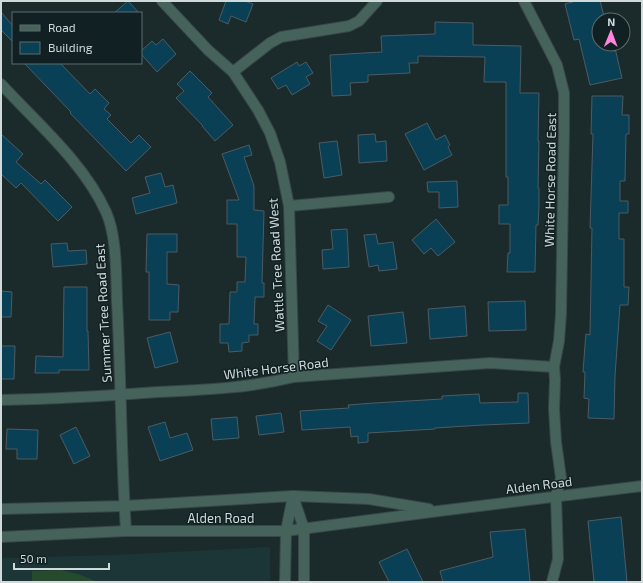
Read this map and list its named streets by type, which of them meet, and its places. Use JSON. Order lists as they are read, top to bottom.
{
  "streets": {
    "street": [
      "White Horse Road East",
      "Wattle Tree Road West",
      "Summer Tree Road East",
      "White Horse Road",
      "Alden Road"
    ]
  },
  "crossings": [
    ["White Horse Road East", "White Horse Road"],
    ["White Horse Road East", "Alden Road"],
    ["Wattle Tree Road West", "White Horse Road"],
    ["Summer Tree Road East", "White Horse Road"],
    ["Summer Tree Road East", "Alden Road"]
  ],
  "legend": ["Road", "Building"],
  "scale_bar": "50 m",
  "north": "top"
}
